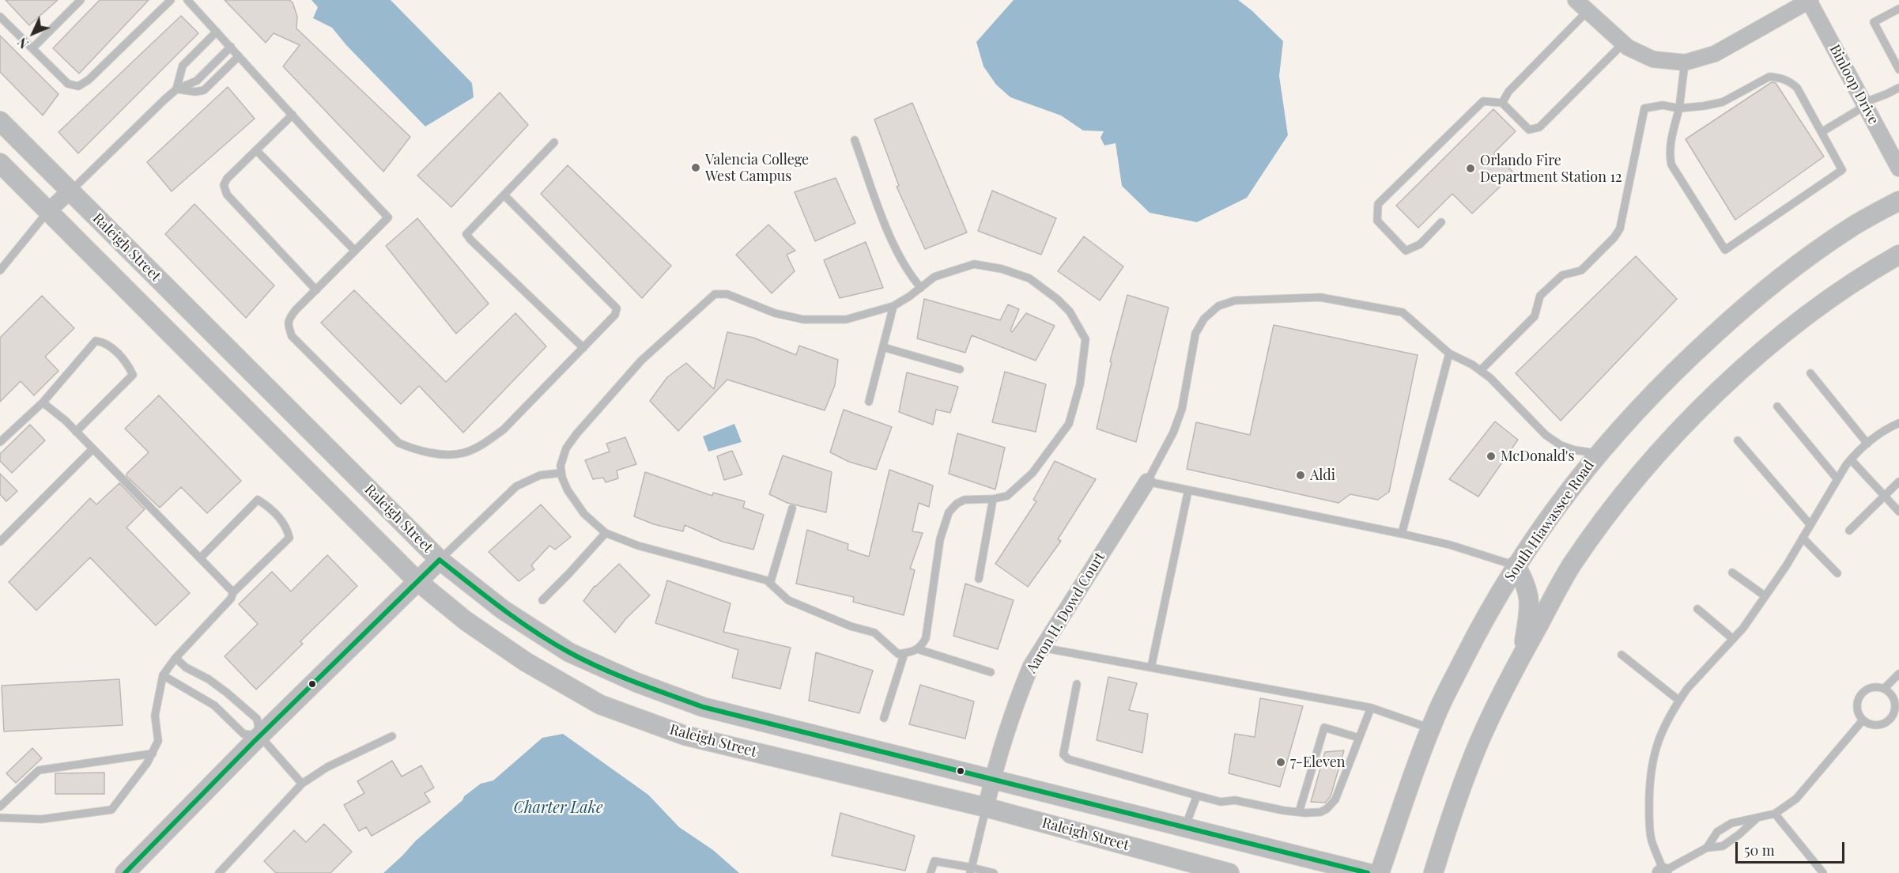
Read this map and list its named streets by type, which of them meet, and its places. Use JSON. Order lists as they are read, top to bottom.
{
  "streets": {
    "street": [
      "Binloop Drive",
      "Raleigh Street",
      "South Hiawassee Road",
      "Aaron H. Dowd Court"
    ]
  },
  "crossings": [
    ["Raleigh Street", "Aaron H. Dowd Court"]
  ],
  "water": ["Charter Lake"],
  "places": [
    "Valencia College West Campus",
    "Orlando Fire Department Station 12",
    "McDonald's",
    "Aldi",
    "7-Eleven"
  ],
  "scale_bar": "50 m",
  "north": "bottom left"
}
